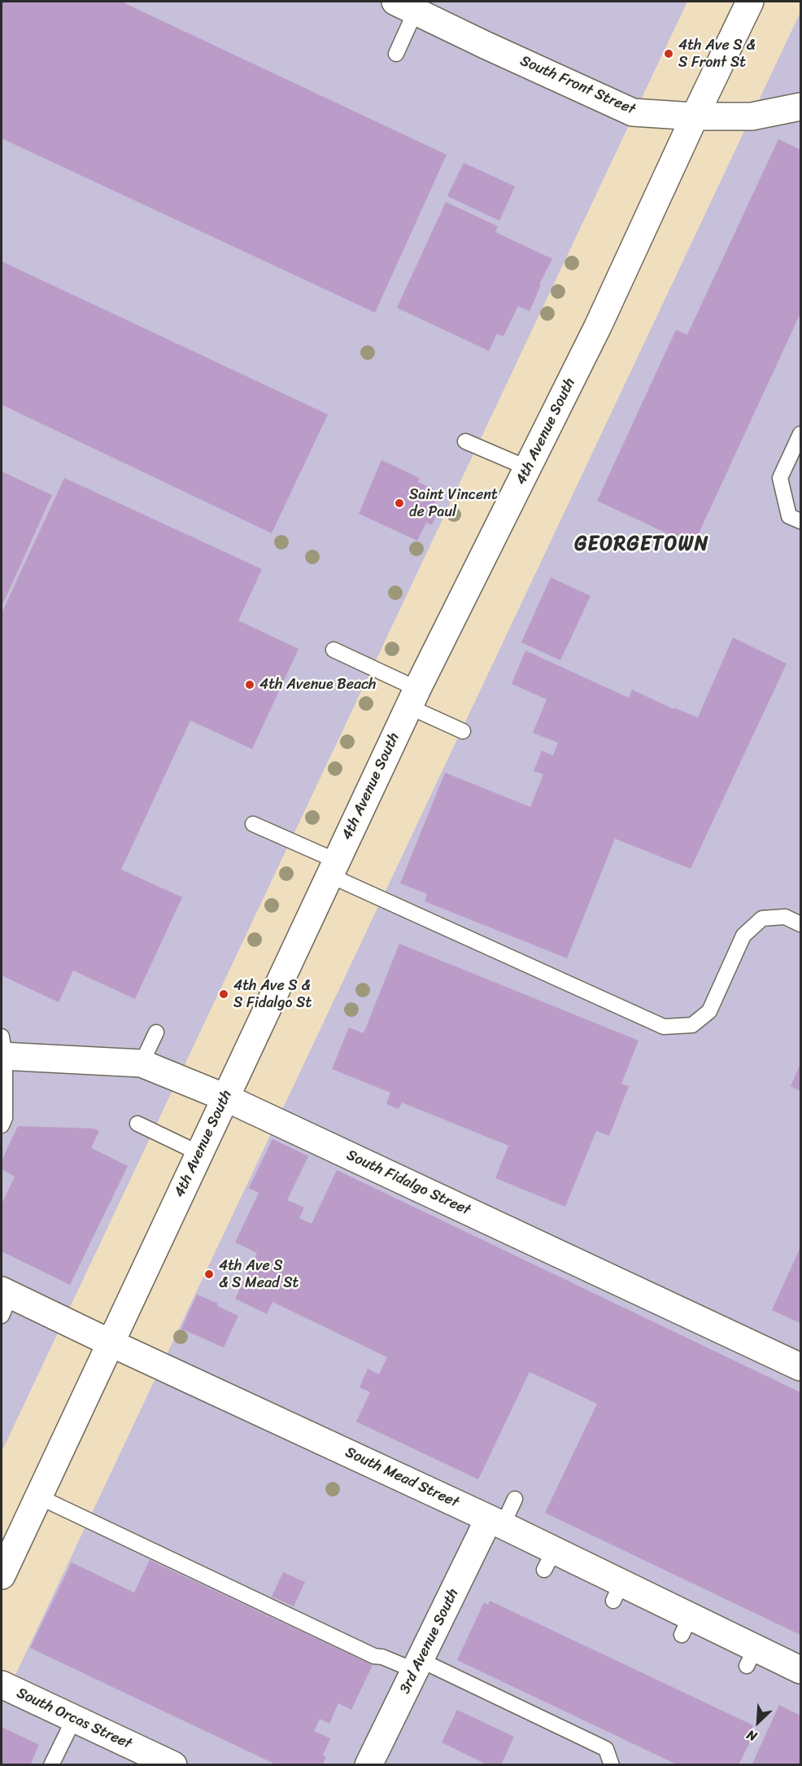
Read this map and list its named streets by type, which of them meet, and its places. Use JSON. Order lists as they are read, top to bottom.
{
  "streets": {
    "street": [
      "South Front Street",
      "4th Avenue South",
      "South Fidalgo Street",
      "South Mead Street",
      "3rd Avenue South",
      "South Orcas Street"
    ]
  },
  "crossings": [
    ["South Front Street", "4th Avenue South"],
    ["4th Avenue South", "South Fidalgo Street"],
    ["4th Avenue South", "South Mead Street"],
    ["South Mead Street", "3rd Avenue South"]
  ],
  "districts": ["GEORGETOWN"],
  "places": [
    "4th Ave S & S Front St",
    "Saint Vincent de Paul",
    "4th Avenue Beach",
    "4th Ave S & S Fidalgo St",
    "4th Ave S & S Mead St"
  ],
  "north": "bottom left"
}
